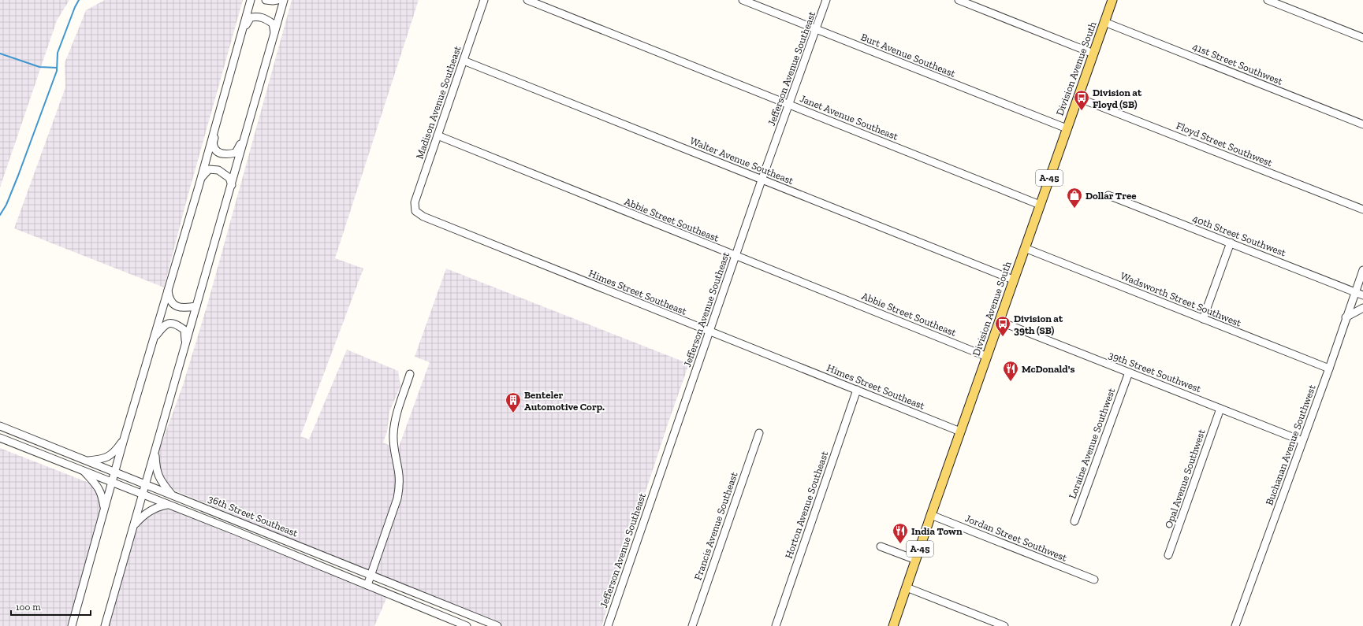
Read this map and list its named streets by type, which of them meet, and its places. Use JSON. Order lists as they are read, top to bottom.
{
  "streets": {
    "main road": ["Division Avenue South", "A-45"],
    "street": [
      "Burt Avenue Southeast",
      "41st Street Southwest",
      "Jefferson Avenue Southeast",
      "Madison Avenue Southeast",
      "Janet Avenue Southeast",
      "Floyd Street Southwest",
      "Walter Avenue Southeast",
      "Abbie Street Southeast",
      "40th Street Southwest",
      "Himes Street Southeast",
      "Wadsworth Street Southwest",
      "39th Street Southwest",
      "Loraine Avenue Southwest",
      "Buchanan Avenue Southwest",
      "Opal Avenue Southwest",
      "Horton Avenue Southeast",
      "36th Street Southeast",
      "Francis Avenue Southeast",
      "Jordan Street Southwest"
    ]
  },
  "crossings": [
    ["Burt Avenue Southeast", "Jefferson Avenue Southeast"],
    ["Burt Avenue Southeast", "Division Avenue South"],
    ["41st Street Southwest", "Division Avenue South"],
    ["Jefferson Avenue Southeast", "Janet Avenue Southeast"],
    ["Jefferson Avenue Southeast", "Walter Avenue Southeast"],
    ["Jefferson Avenue Southeast", "Abbie Street Southeast"],
    ["Jefferson Avenue Southeast", "Himes Street Southeast"],
    ["Division Avenue South", "Janet Avenue Southeast"],
    ["Division Avenue South", "Floyd Street Southwest"],
    ["Division Avenue South", "Walter Avenue Southeast"],
    ["Division Avenue South", "Abbie Street Southeast"],
    ["Division Avenue South", "Himes Street Southeast"],
    ["Division Avenue South", "Wadsworth Street Southwest"],
    ["Division Avenue South", "39th Street Southwest"],
    ["Division Avenue South", "Jordan Street Southwest"],
    ["Madison Avenue Southeast", "Walter Avenue Southeast"],
    ["Madison Avenue Southeast", "Abbie Street Southeast"],
    ["Madison Avenue Southeast", "Himes Street Southeast"],
    ["40th Street Southwest", "Buchanan Avenue Southwest"],
    ["Himes Street Southeast", "Horton Avenue Southeast"],
    ["Wadsworth Street Southwest", "Buchanan Avenue Southwest"],
    ["39th Street Southwest", "Loraine Avenue Southwest"],
    ["39th Street Southwest", "Buchanan Avenue Southwest"],
    ["39th Street Southwest", "Opal Avenue Southwest"]
  ],
  "places": {
    "bus stop": ["Division at Floyd (SB)", "Division at 39th (SB)"],
    "shop": ["Dollar Tree"],
    "restaurant": ["McDonald's", "India Town"],
    "building": ["Benteler Automotive Corp."]
  },
  "scale_bar": "100 m"
}
